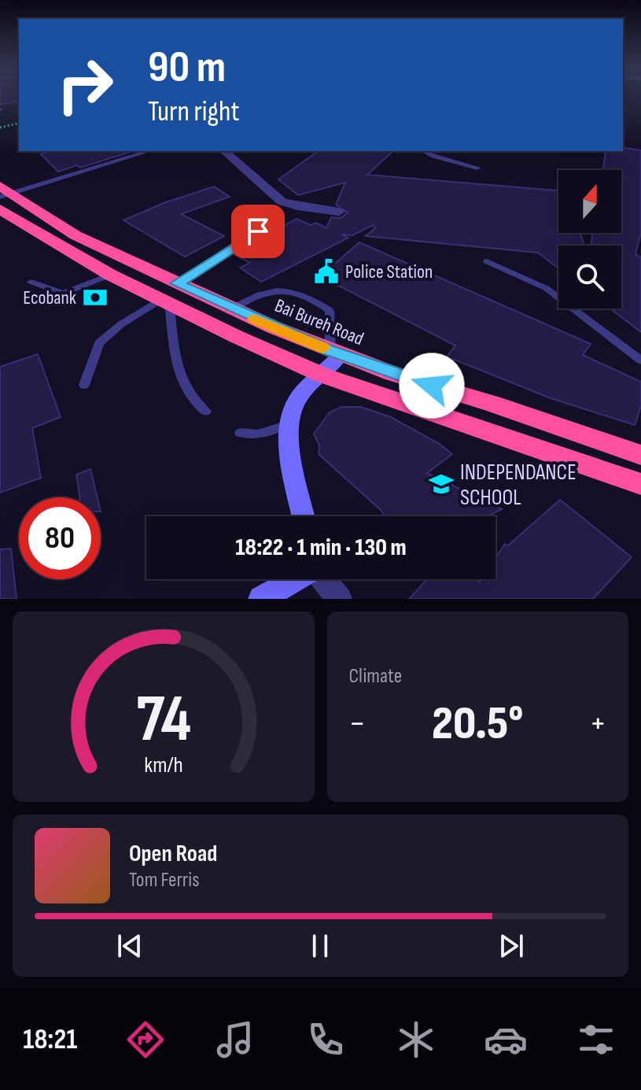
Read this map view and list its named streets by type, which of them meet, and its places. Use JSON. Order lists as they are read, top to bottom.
{
  "streets": {
    "highway": ["Bai Bureh Road"]
  },
  "places": {
    "public building": ["Police Station"],
    "bank": ["Ecobank"],
    "school or university": ["INDEPENDANCE SCHOOL"]
  },
  "north": "top",
  "page": {
    "turn": ["90 m", "Turn right"],
    "limit": "80",
    "trip": "18:22 · 1 min · 130 m",
    "tile": "Climate",
    "heat": ["−", "20.5°", "+"],
    "song": ["Open Road", "Tom Ferris"],
    "tabs": "18:21",
    "gauge": ["74", "km/h"]
  }
}
